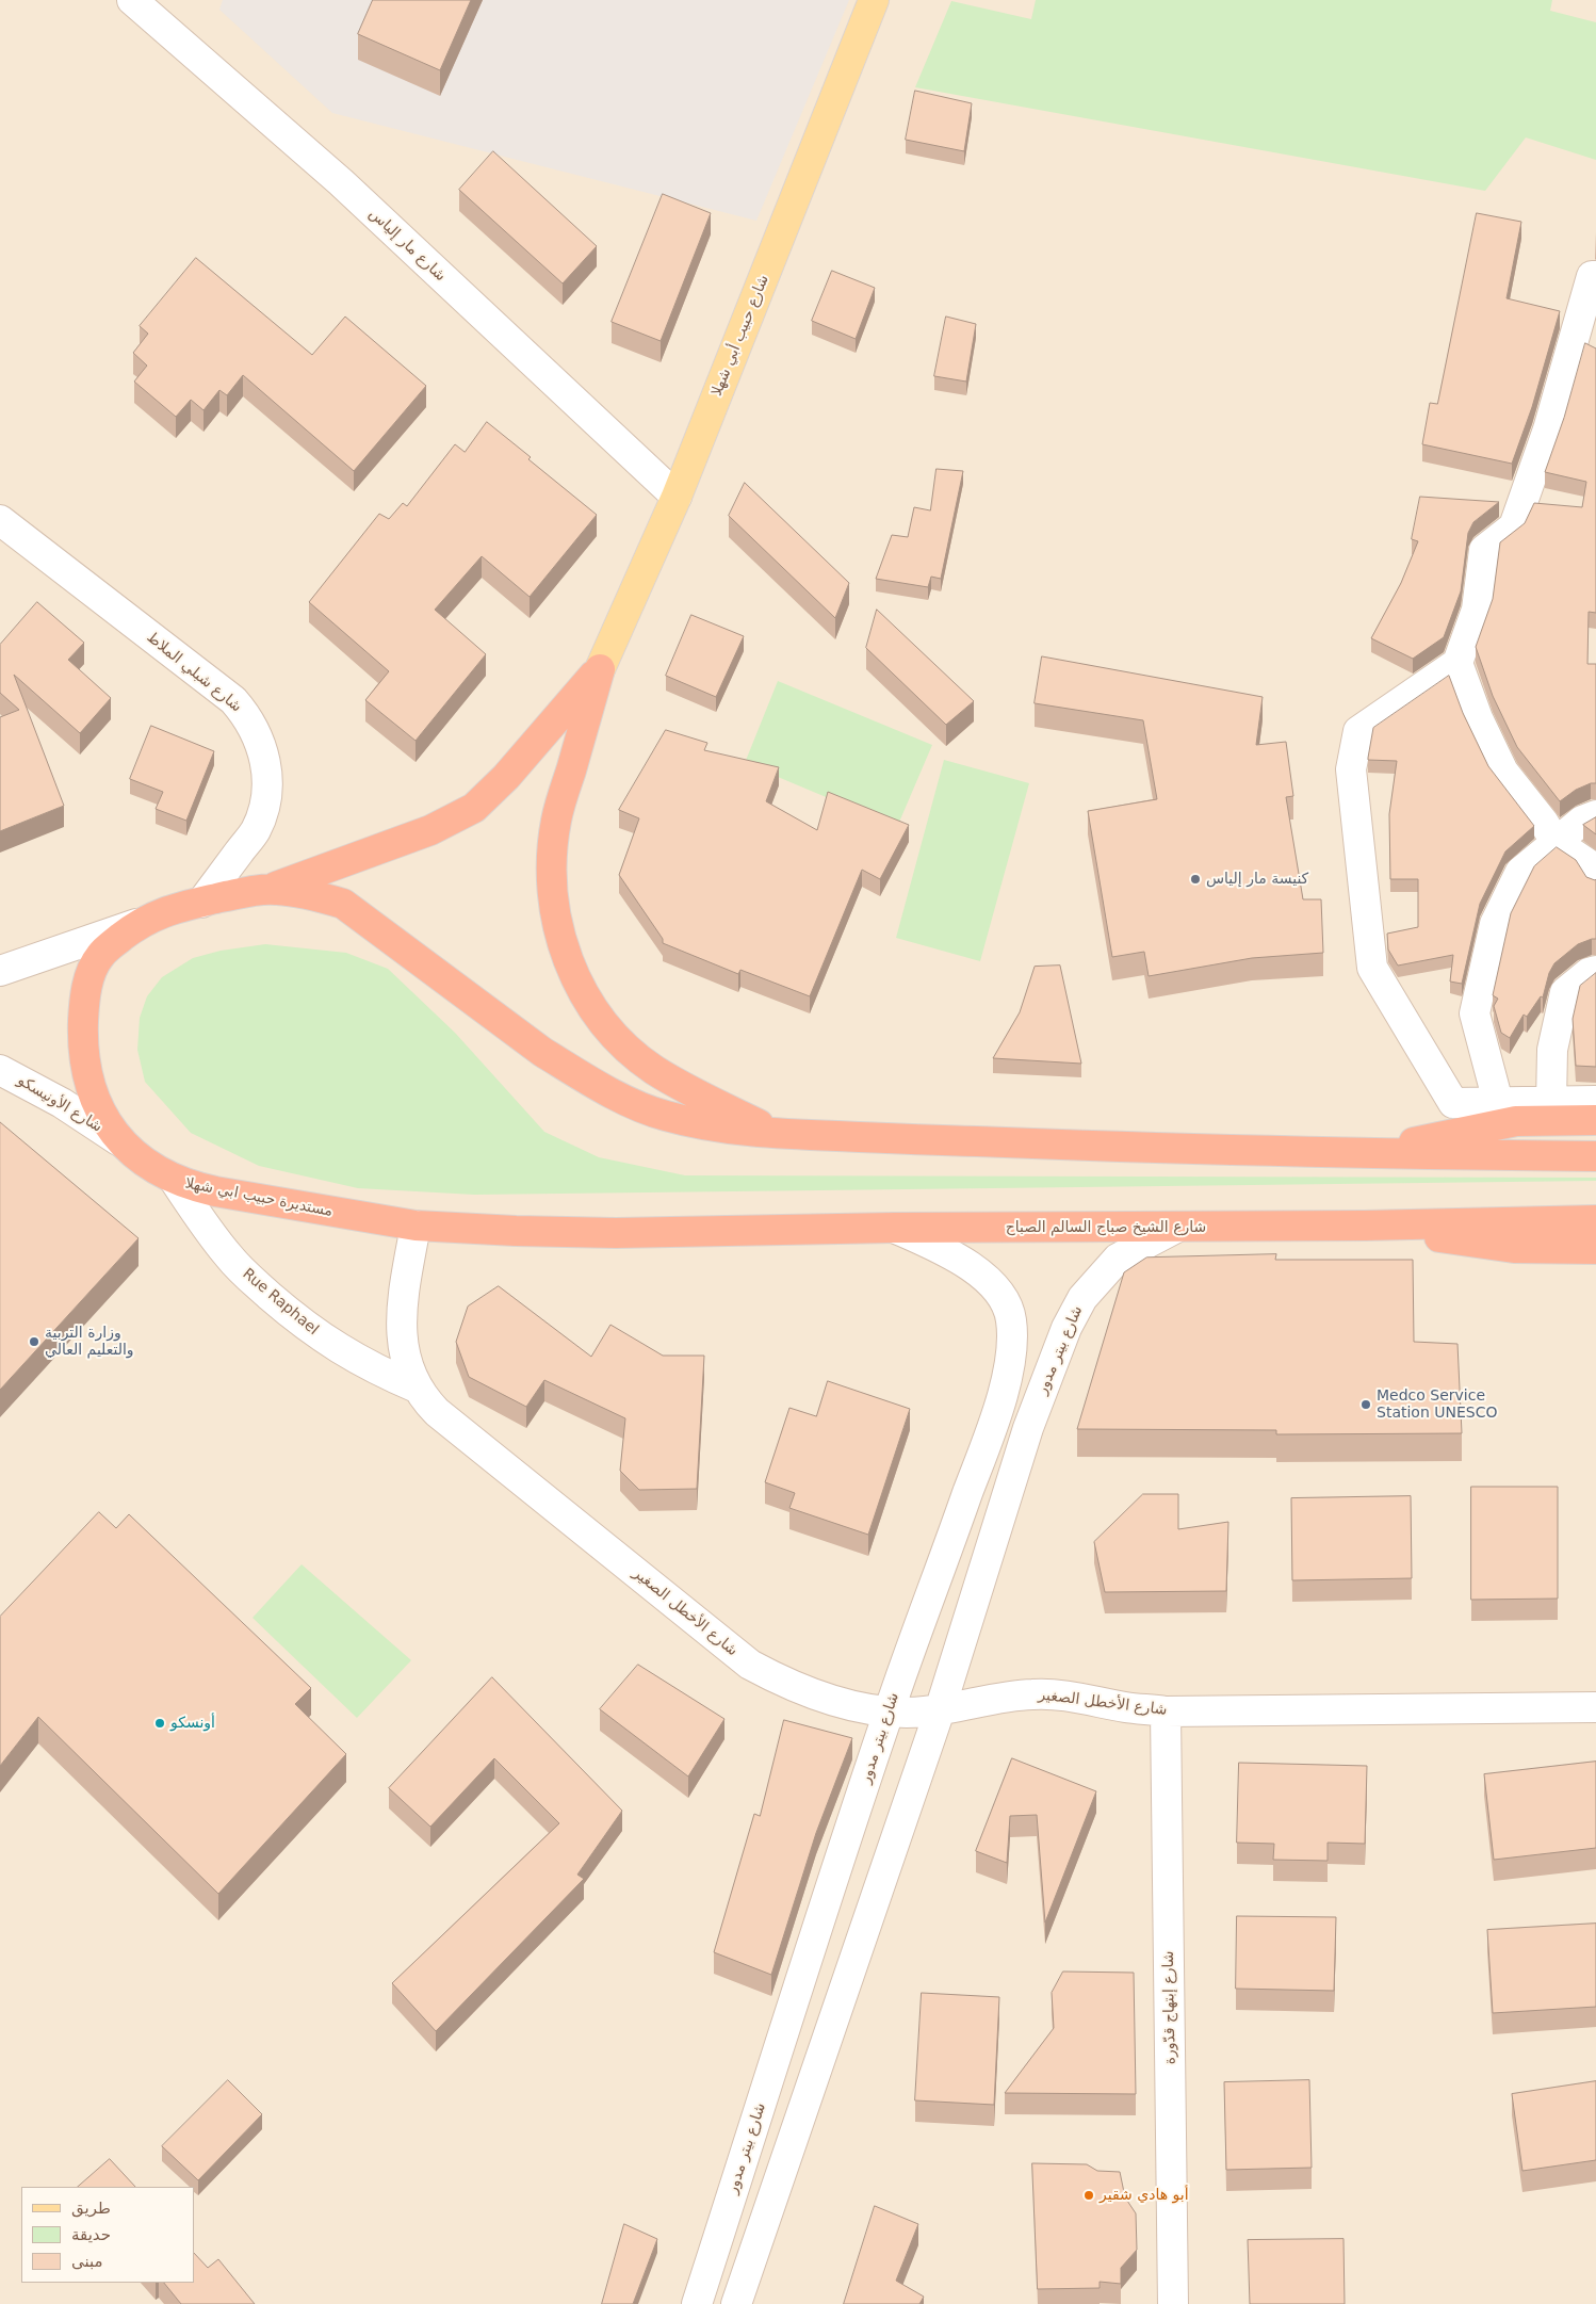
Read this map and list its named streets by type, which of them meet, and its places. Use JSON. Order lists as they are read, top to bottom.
{
  "streets": {
    "highway": ["مستديرة حبيب ابي شهلا", "شارع الشيخ صباح السالم الصباح"],
    "main road": ["شارع حبيب أبي شهلا"],
    "street": [
      "شارع مار إلياس",
      "شارع شبلي الملاط",
      "شارع الأونيسكو",
      "Rue Raphael",
      "شارع بيتر مدور",
      "شارع الأخطل الصغير",
      "شارع إبتهاج قدّورة"
    ]
  },
  "crossings": [
    ["شارع مار إلياس", "شارع حبيب أبي شهلا"],
    ["شارع شبلي الملاط", "مستديرة حبيب ابي شهلا"],
    ["شارع الأونيسكو", "مستديرة حبيب ابي شهلا"],
    ["مستديرة حبيب ابي شهلا", "شارع الشيخ صباح السالم الصباح"],
    ["مستديرة حبيب ابي شهلا", "Rue Raphael"],
    ["مستديرة حبيب ابي شهلا", "شارع الأخطل الصغير"],
    ["شارع الشيخ صباح السالم الصباح", "شارع بيتر مدور"],
    ["Rue Raphael", "شارع الأخطل الصغير"],
    ["شارع بيتر مدور", "شارع الأخطل الصغير"],
    ["شارع الأخطل الصغير", "شارع إبتهاج قدّورة"]
  ],
  "places": [
    "كنيسة مار إلياس",
    "وزارة التربية والتعليم العالي",
    "Medco Service Station UNESCO",
    "أونسكو",
    "أبو هادي شقير"
  ],
  "legend": ["طريق", "حديقة", "مبنى"]
}
